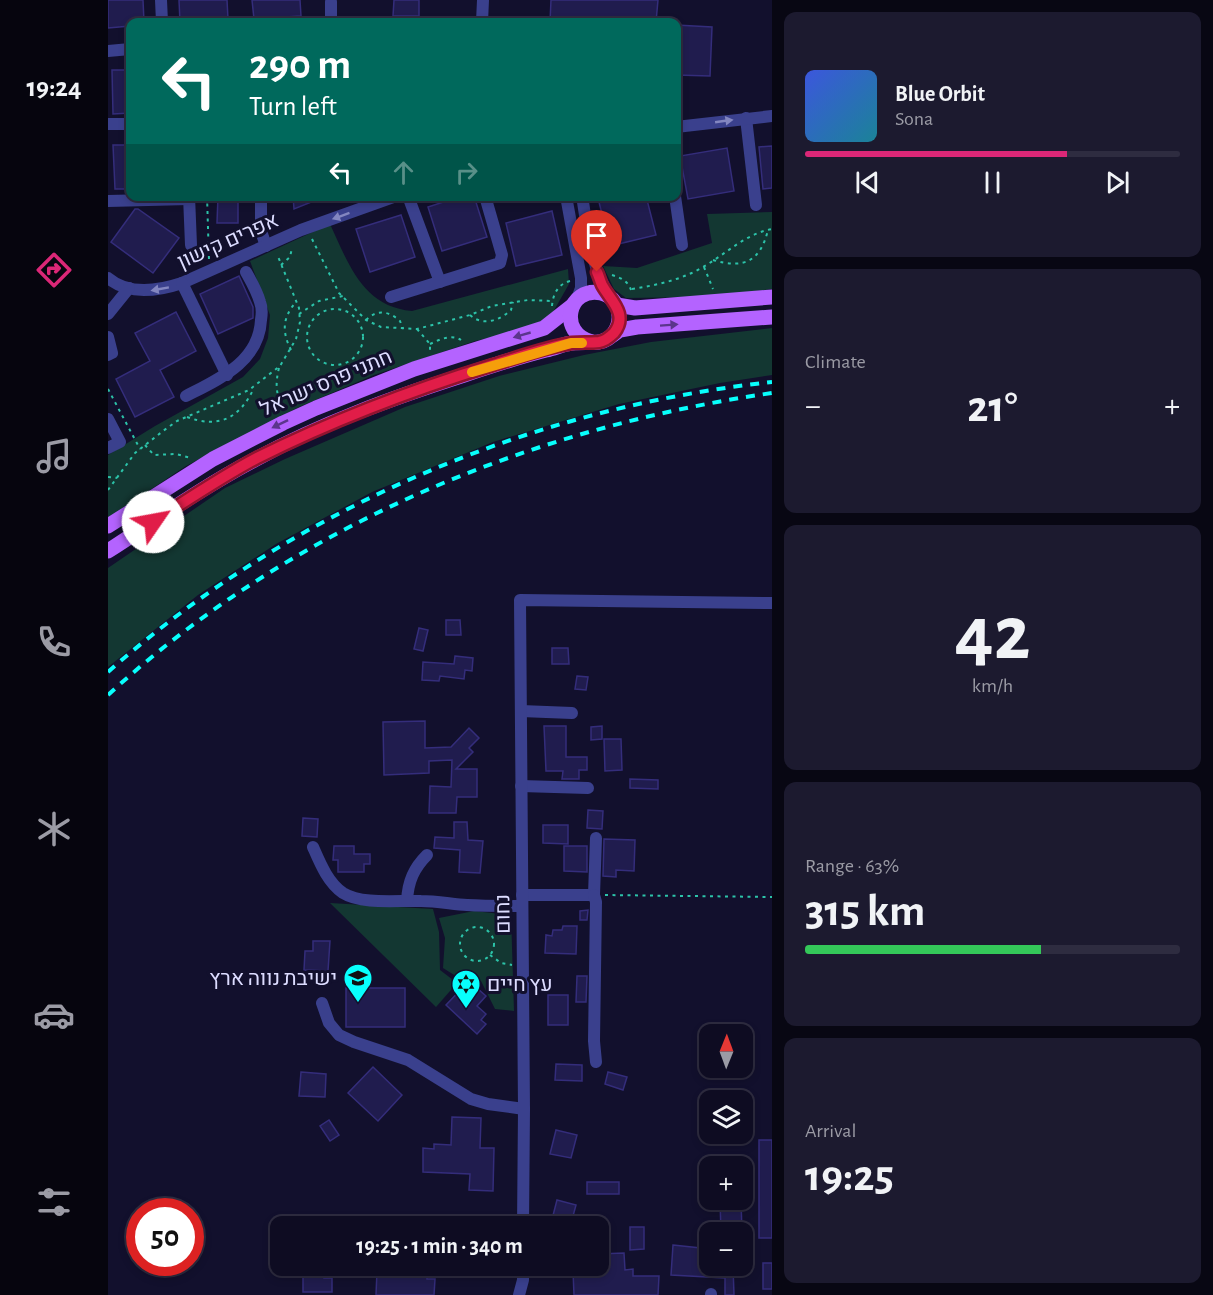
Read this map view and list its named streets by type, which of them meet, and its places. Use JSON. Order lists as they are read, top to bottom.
{
  "streets": {
    "main road": ["חתני פרס ישראל"],
    "street": ["אפרים קישון", "נחום"]
  },
  "one_way": ["אפרים קישון"],
  "places": {
    "school or university": ["ישיבת נווה ארץ"],
    "synagogue": ["עץ חיים"]
  },
  "north": "top",
  "page": {
    "tabs": "19:24",
    "turn": ["290 m", "Turn left"],
    "song": ["Blue Orbit", "Sona"],
    "tile": [
      "Climate",
      ["42", "km/h"],
      ["Range · 63%", "315 km"],
      ["Arrival", "19:25"]
    ],
    "heat": ["−", "21°", "+"],
    "map_buttons": ["+", "−"],
    "limit": "50",
    "trip": "19:25 · 1 min · 340 m"
  }
}
